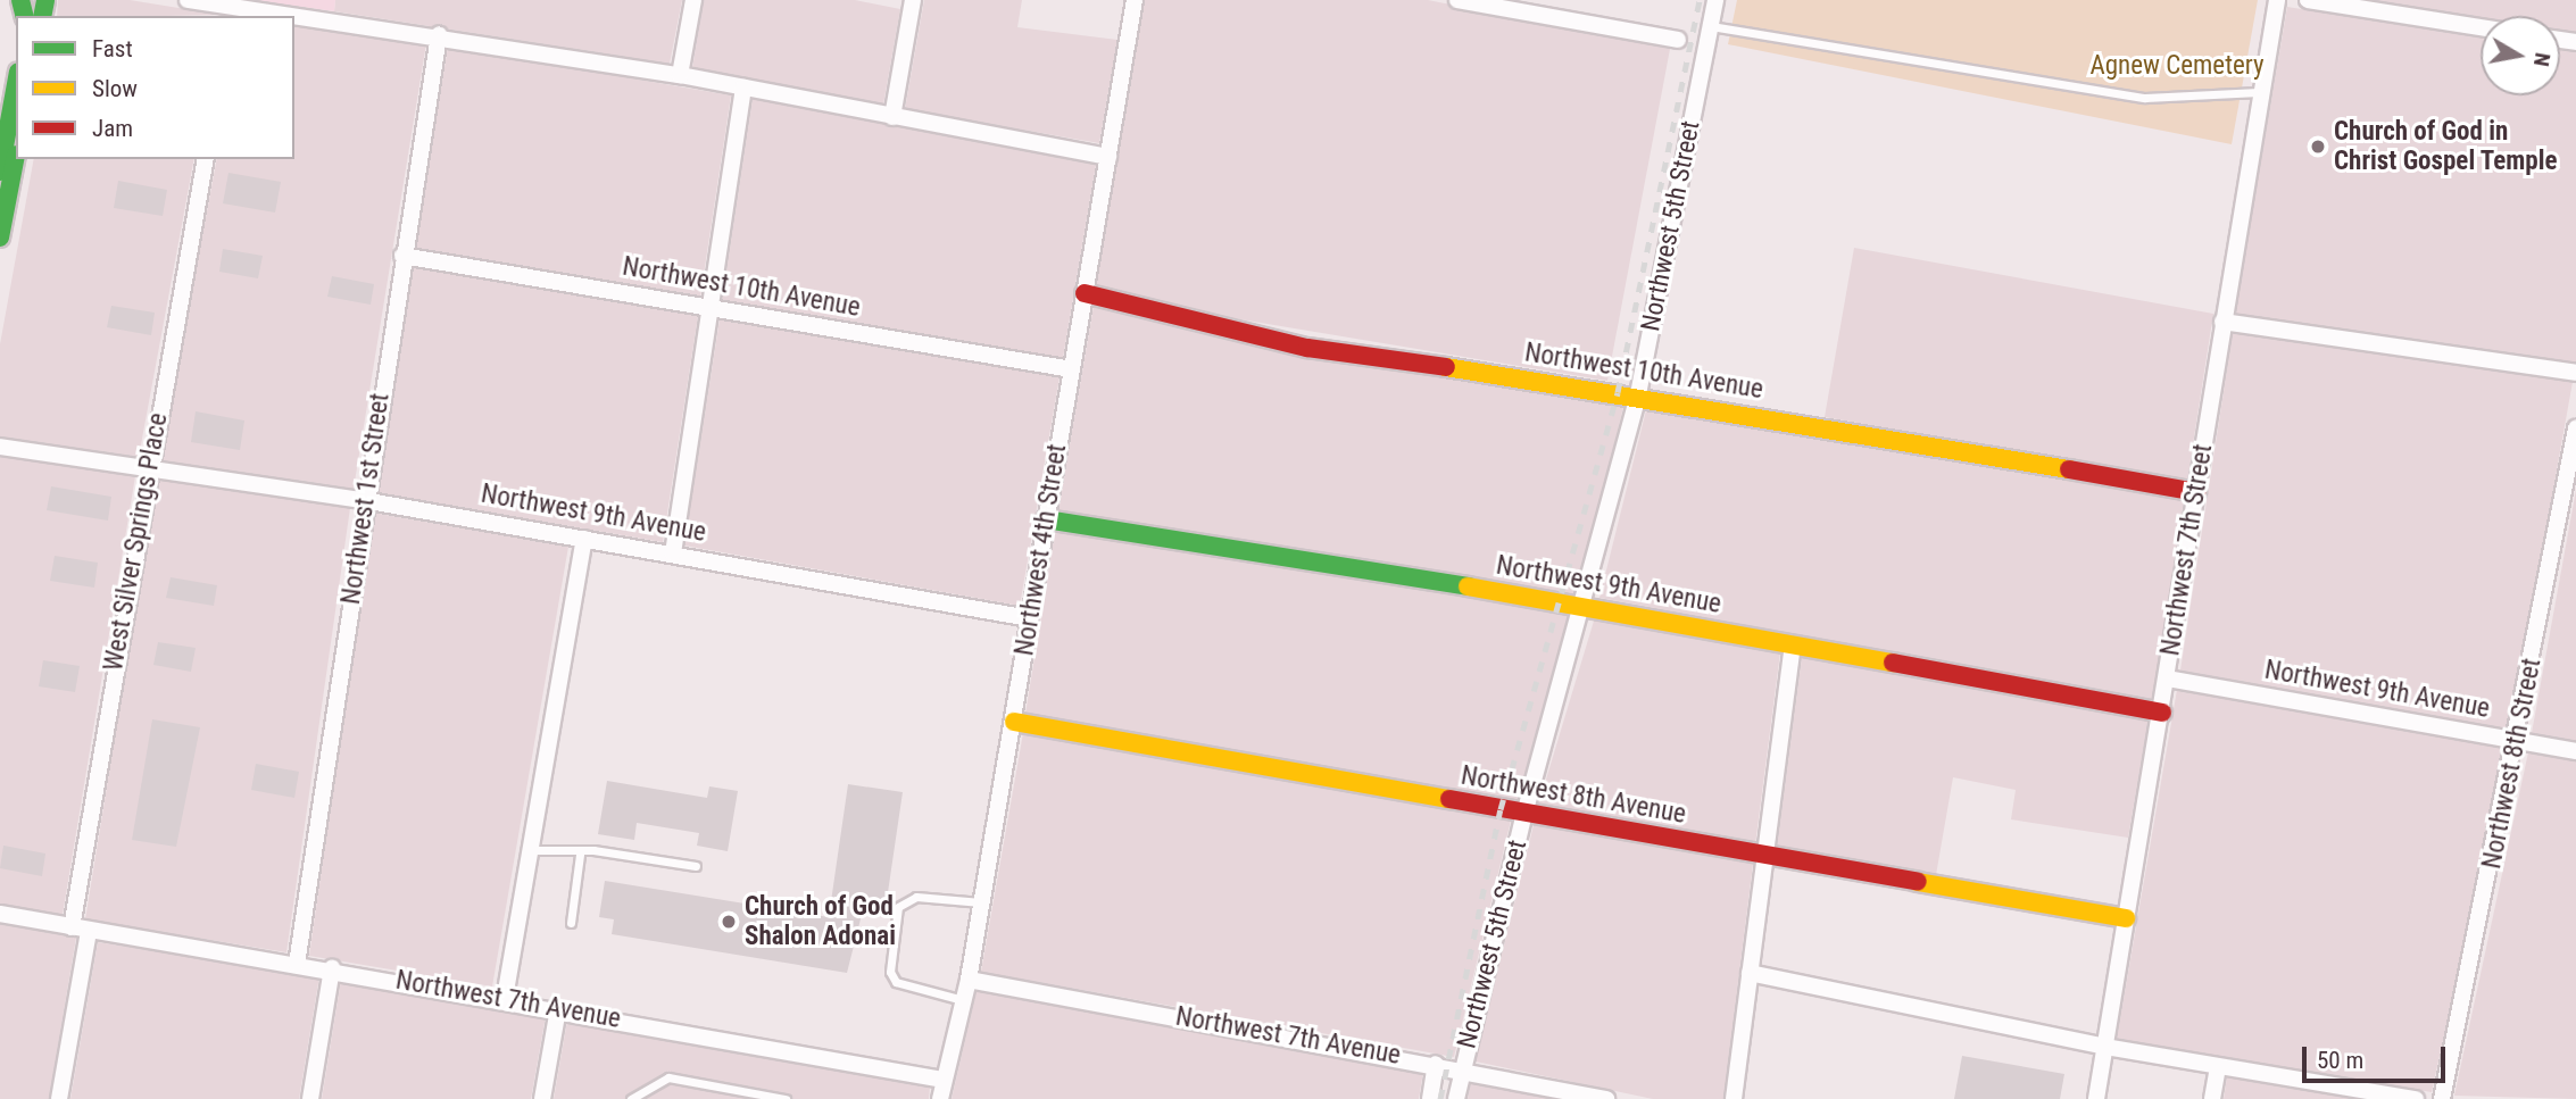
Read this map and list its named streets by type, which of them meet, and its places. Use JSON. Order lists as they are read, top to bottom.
{
  "streets": {
    "street": [
      "Northwest 5th Street",
      "Northwest 10th Avenue",
      "Northwest 1st Street",
      "Northwest 9th Avenue",
      "West Silver Springs Place",
      "Northwest 4th Street",
      "Northwest 7th Street",
      "Northwest 8th Street",
      "Northwest 8th Avenue",
      "Northwest 7th Avenue"
    ]
  },
  "crossings": [
    ["Northwest 5th Street", "Northwest 10th Avenue"],
    ["Northwest 5th Street", "Northwest 9th Avenue"],
    ["Northwest 5th Street", "Northwest 8th Avenue"],
    ["Northwest 5th Street", "Northwest 7th Avenue"],
    ["Northwest 10th Avenue", "Northwest 1st Street"],
    ["Northwest 10th Avenue", "Northwest 4th Street"],
    ["Northwest 10th Avenue", "Northwest 7th Street"],
    ["Northwest 1st Street", "Northwest 9th Avenue"],
    ["Northwest 1st Street", "Northwest 7th Avenue"],
    ["Northwest 9th Avenue", "West Silver Springs Place"],
    ["Northwest 9th Avenue", "Northwest 4th Street"],
    ["Northwest 9th Avenue", "Northwest 7th Street"],
    ["Northwest 9th Avenue", "Northwest 8th Street"],
    ["West Silver Springs Place", "Northwest 7th Avenue"],
    ["Northwest 4th Street", "Northwest 8th Avenue"],
    ["Northwest 4th Street", "Northwest 7th Avenue"],
    ["Northwest 7th Street", "Northwest 8th Avenue"]
  ],
  "parks": ["Agnew Cemetery"],
  "places": ["Church of God in Christ Gospel Temple", "Church of God Shalon Adonai"],
  "legend": ["Fast", "Slow", "Jam"],
  "scale_bar": "50 m",
  "north": "right"
}
